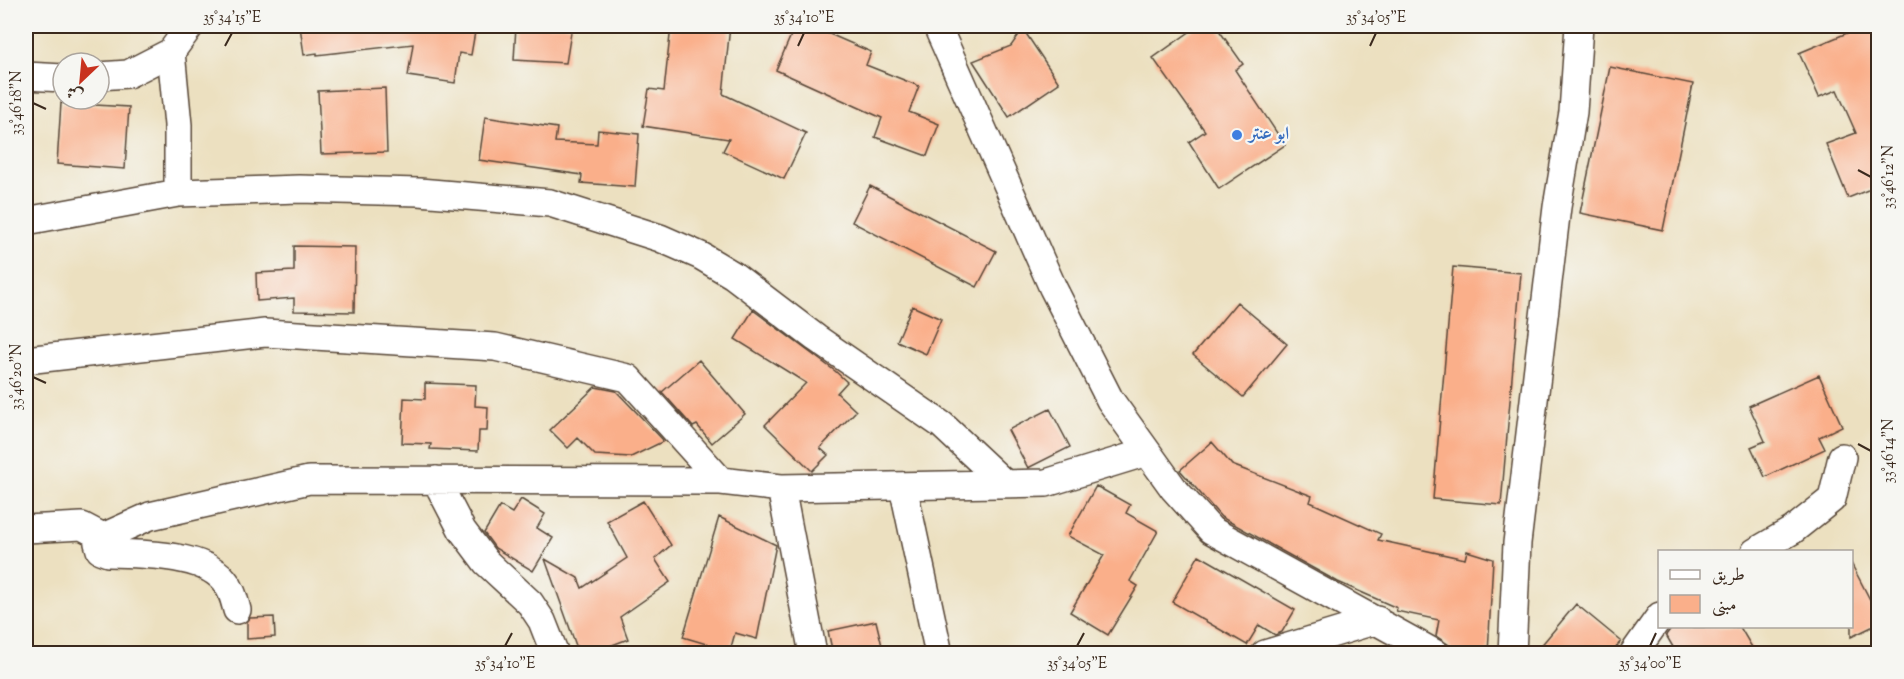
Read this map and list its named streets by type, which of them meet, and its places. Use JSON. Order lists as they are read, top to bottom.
{
  "places": ["ابو عنتر"],
  "legend": ["طريق", "مبنى"],
  "north": "bottom left",
  "coordinates": [
    "35°34'15\"E",
    "35°34'10\"E",
    "35°34'05\"E",
    "33°46'18\"N",
    "33°46'12\"N",
    "33°46'20\"N",
    "33°46'14\"N",
    "35°34'00\"E"
  ]
}
